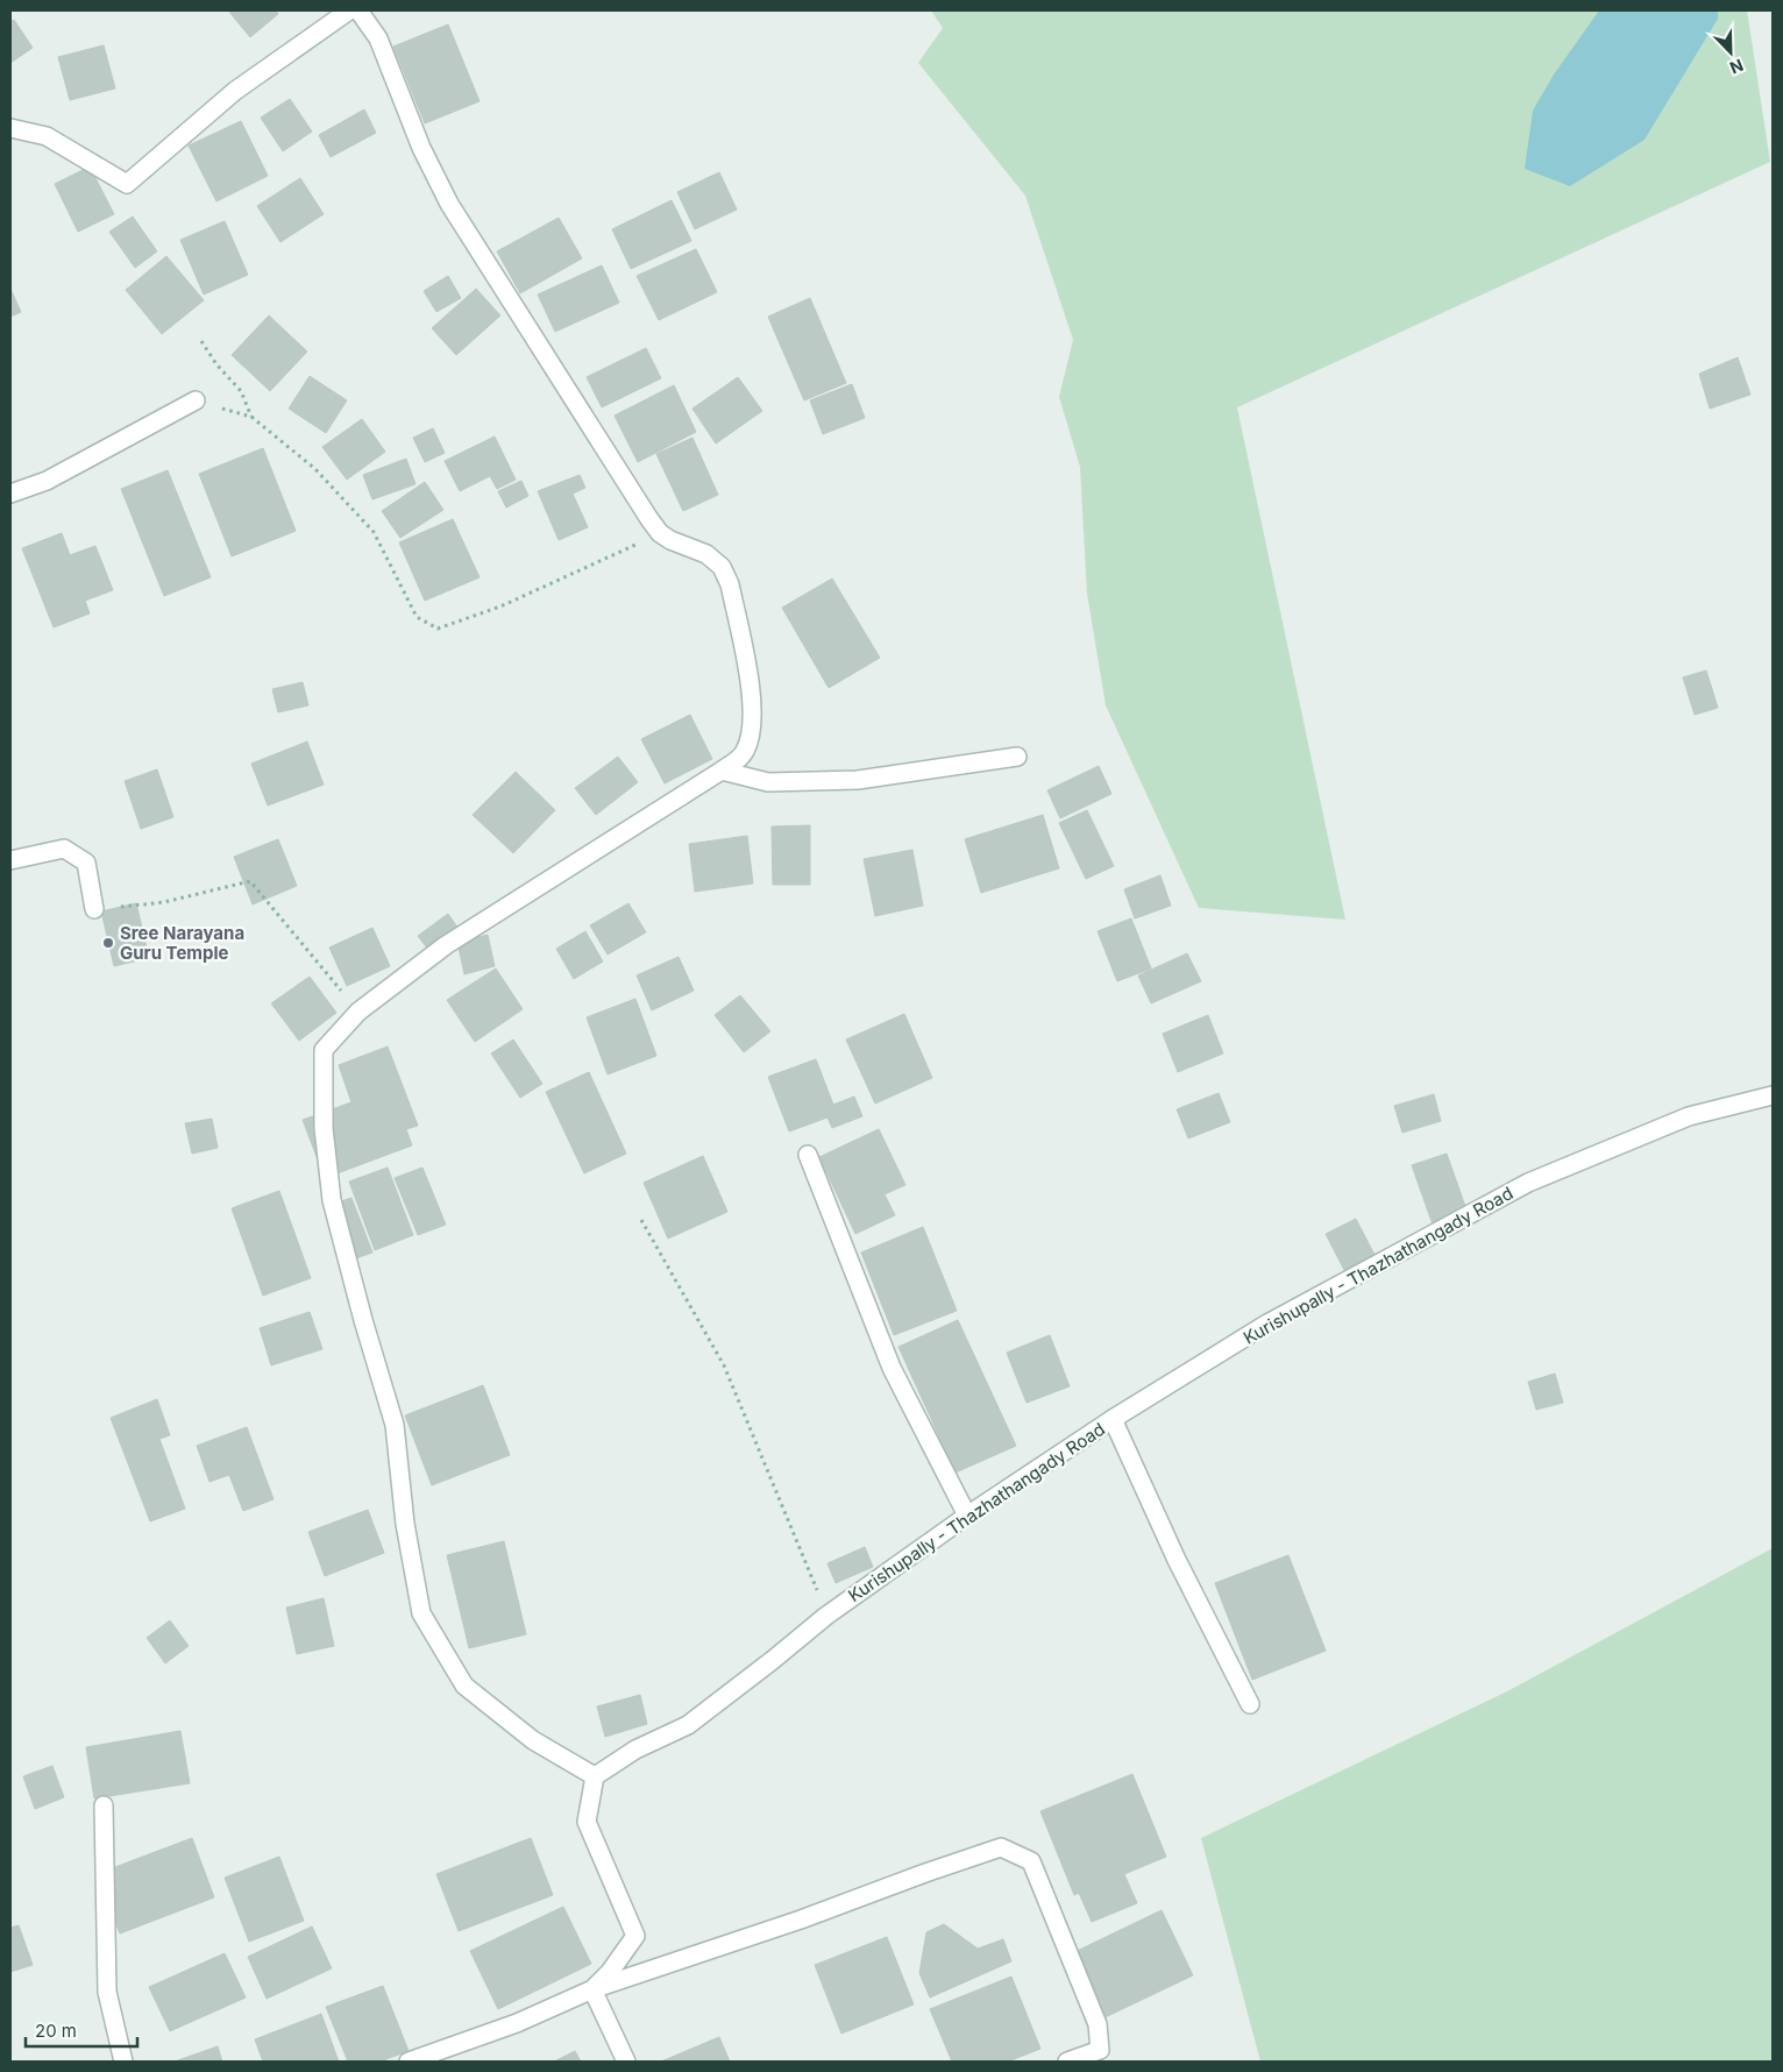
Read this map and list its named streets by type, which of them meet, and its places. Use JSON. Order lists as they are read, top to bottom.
{
  "streets": {
    "street": ["Kurishupally - Thazhathangady Road"]
  },
  "places": ["Sree Narayana Guru Temple"],
  "scale_bar": "20 m",
  "north": "bottom right"
}
